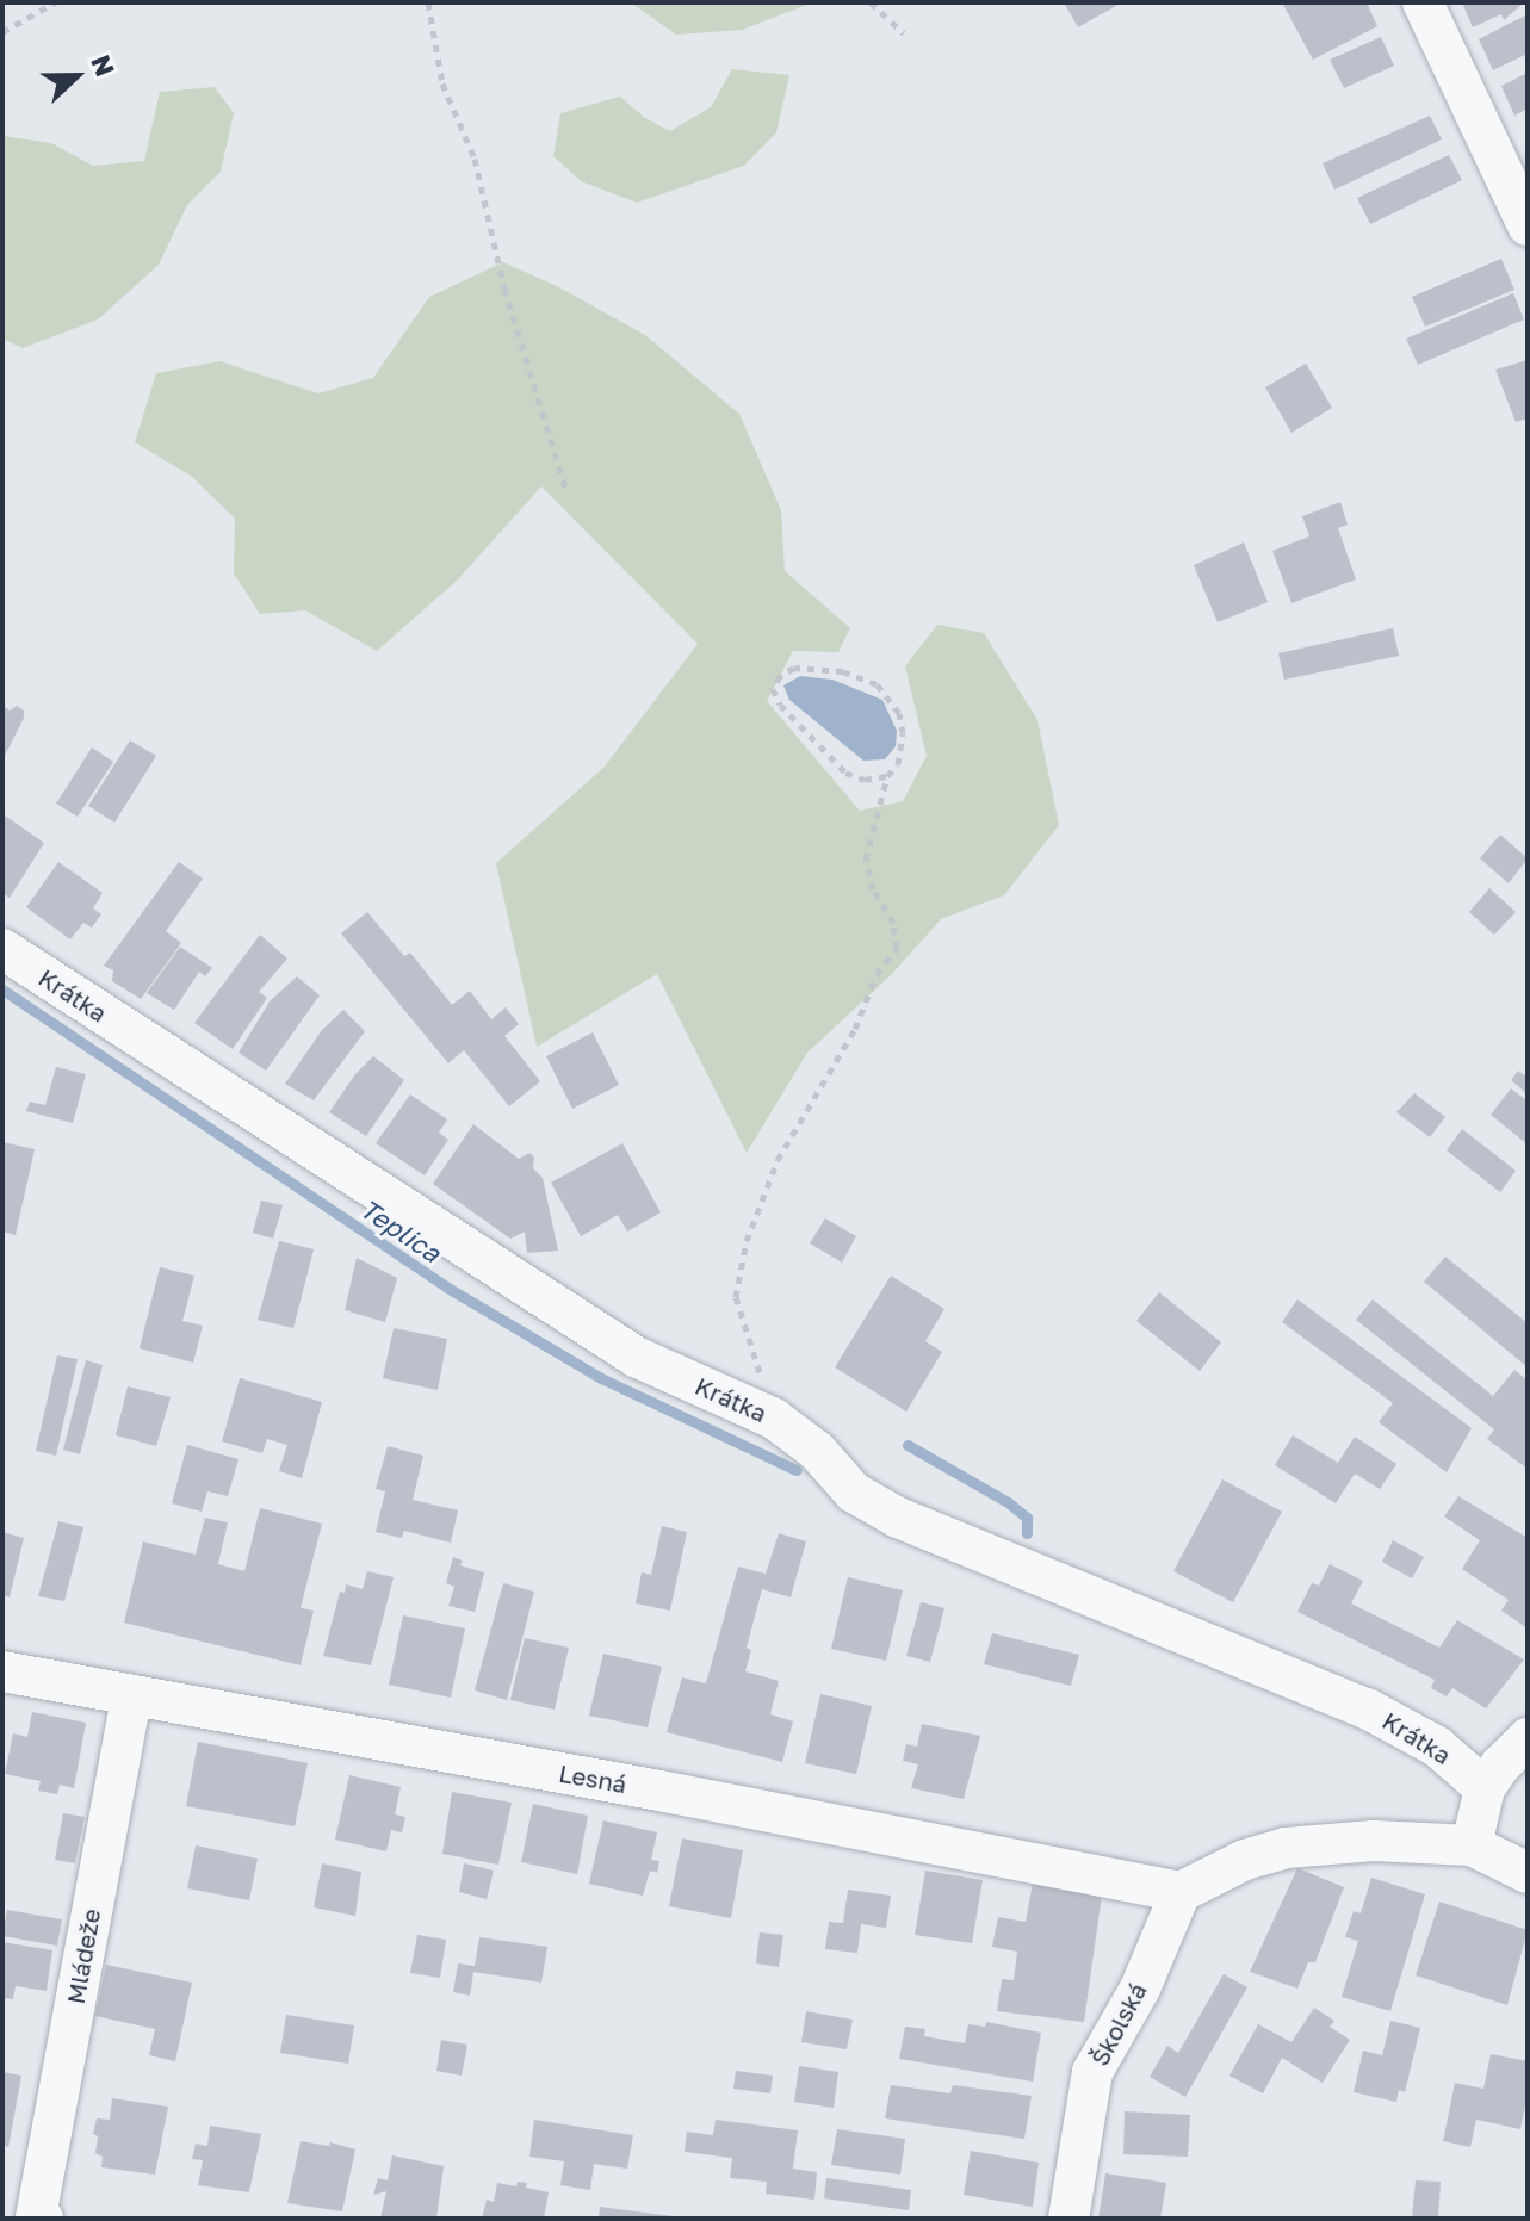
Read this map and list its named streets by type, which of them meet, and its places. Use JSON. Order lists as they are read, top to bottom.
{
  "streets": {
    "street": [
      "Krátka",
      "Lesná",
      "Mládeže",
      "Školská"
    ]
  },
  "crossings": [
    ["Lesná", "Mládeže"],
    ["Lesná", "Školská"]
  ],
  "water": ["Teplica"],
  "north": "right"
}
